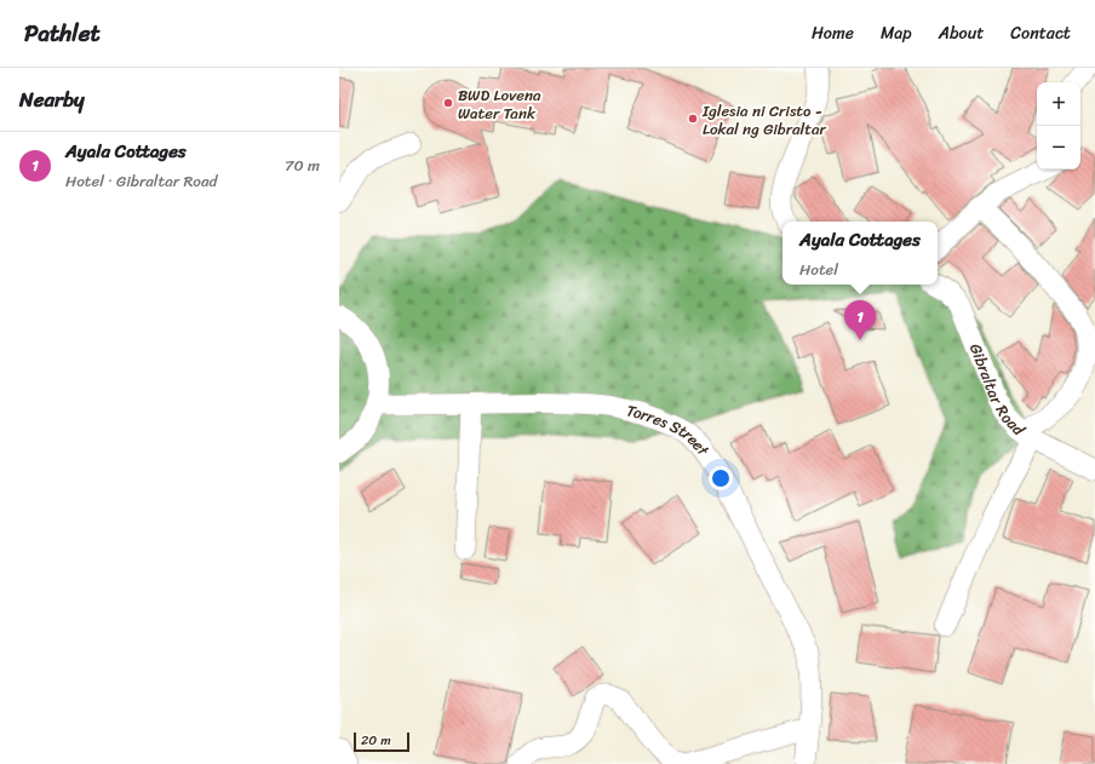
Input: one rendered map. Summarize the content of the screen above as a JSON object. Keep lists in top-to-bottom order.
{
  "streets": {
    "street": ["Gibraltar Road", "Torres Street"]
  },
  "places": ["BWD Lovena Water Tank", "Iglesia ni Cristo - Lokal ng Gibraltar"],
  "scale_bar": "20 m",
  "page": {
    "header": "Pathlet",
    "nav": [
      "Home",
      "Map",
      "About",
      "Contact"
    ],
    "heading": "Nearby",
    "map_buttons": ["+", "−"],
    "list": [
      {
        "mark": "1",
        "name": "Ayala Cottages",
        "note": "Hotel · Gibraltar Road",
        "value": "70 m"
      }
    ],
    "popup": ["Ayala Cottages", "Hotel"],
    "pins": "1",
    "scale": "20 m"
  }
}
